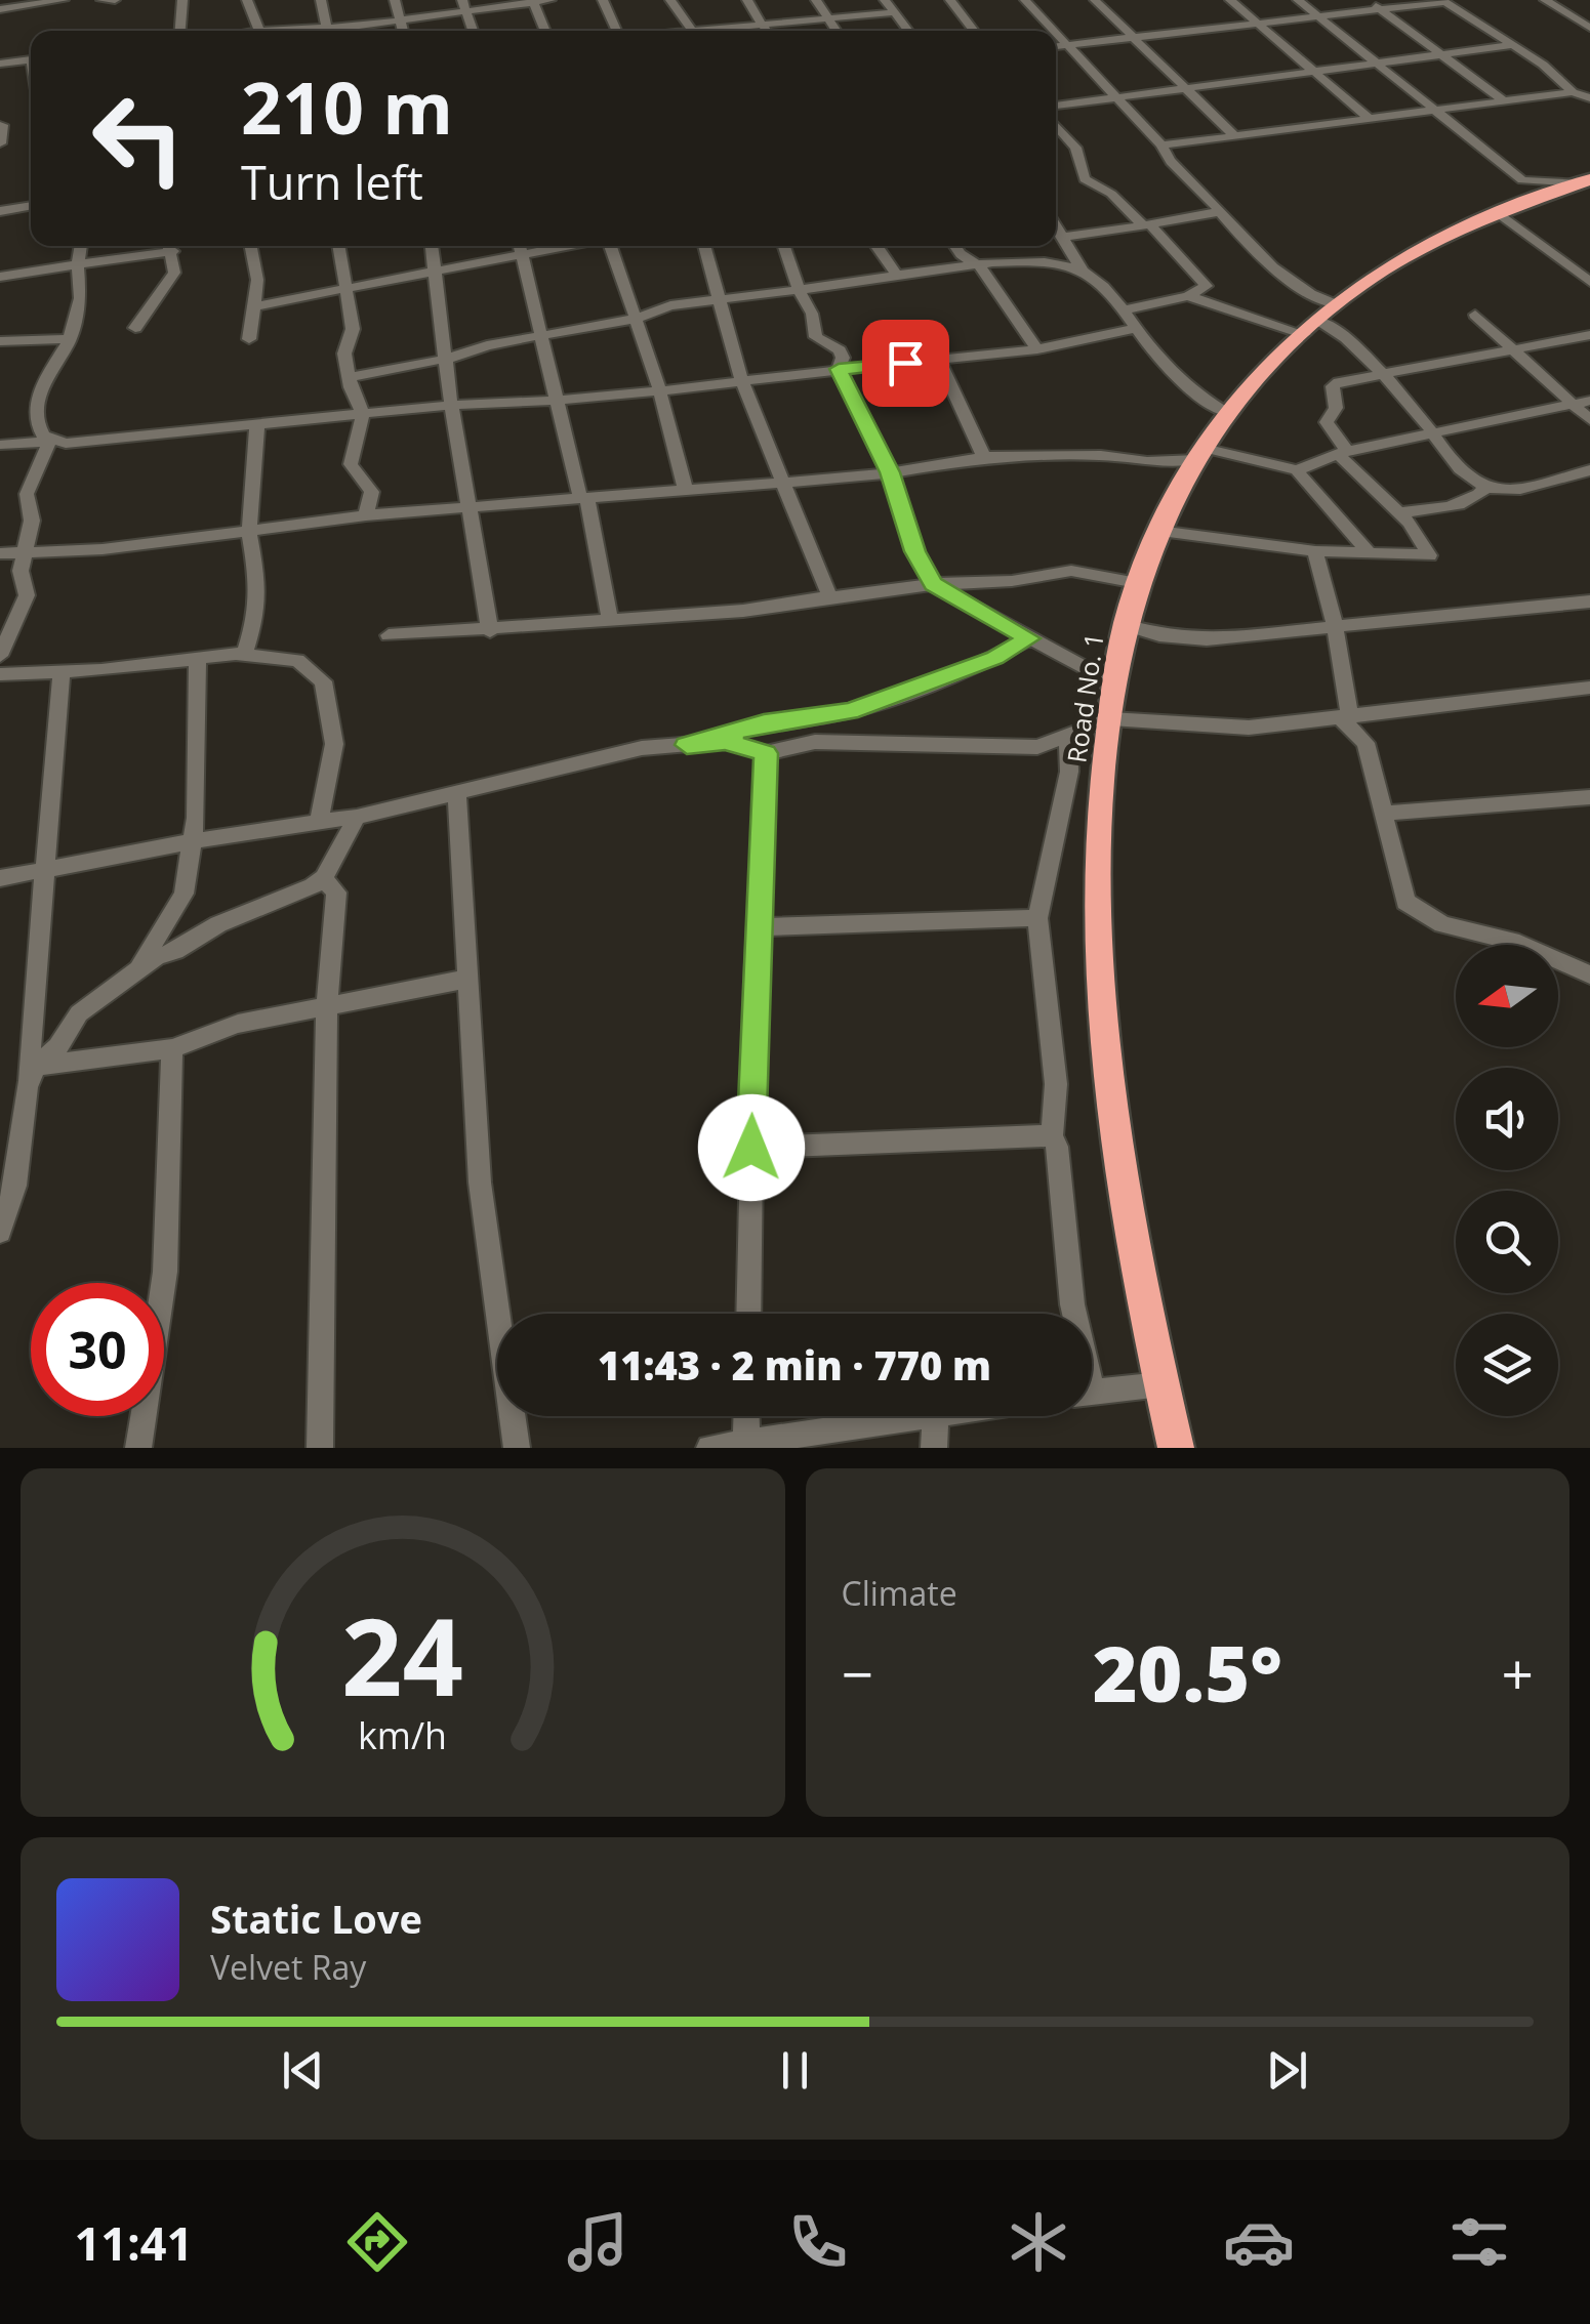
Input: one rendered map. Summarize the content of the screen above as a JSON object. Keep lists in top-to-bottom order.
{
  "streets": {
    "highway": ["Road No. 1"]
  },
  "north": "left",
  "page": {
    "turn": ["210 m", "Turn left"],
    "limit": "30",
    "trip": "11:43 · 2 min · 770 m",
    "tile": "Climate",
    "heat": ["−", "20.5°", "+"],
    "song": ["Static Love", "Velvet Ray"],
    "tabs": "11:41",
    "gauge": ["24", "km/h"]
  }
}
